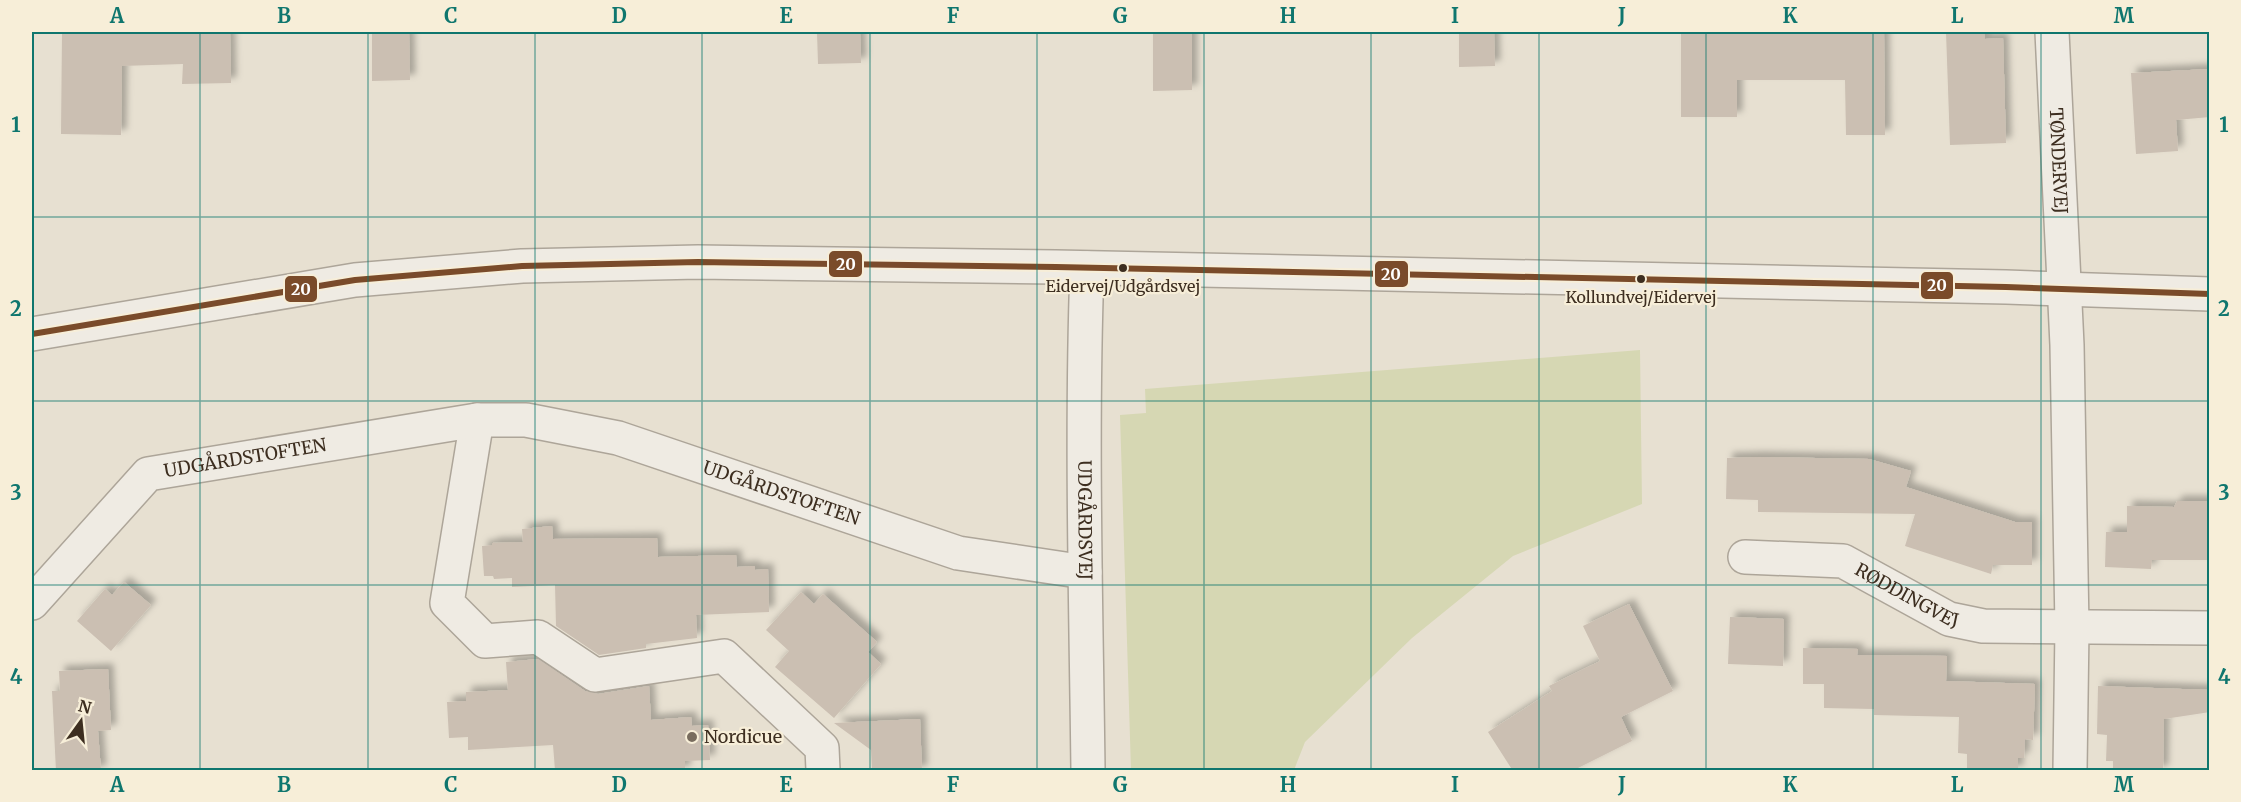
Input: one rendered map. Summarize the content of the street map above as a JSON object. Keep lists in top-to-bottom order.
{
  "streets": {
    "street": [
      "TØNDERVEJ",
      "UDGÅRDSTOFTEN",
      "UDGÅRDSVEJ",
      "RØDDINGVEJ"
    ]
  },
  "crossings": [
    ["UDGÅRDSTOFTEN", "UDGÅRDSVEJ"]
  ],
  "places": ["Eidervej/Udgårdsvej", "Kollundvej/Eidervej", "Nordicue"],
  "lines": ["transit line 20"],
  "north": "top",
  "grid": {
    "columns": [
      "A",
      "B",
      "C",
      "D",
      "E",
      "F",
      "G",
      "H",
      "I",
      "J",
      "K",
      "L",
      "M"
    ],
    "rows": [
      "1",
      "2",
      "3",
      "4"
    ]
  }
}
